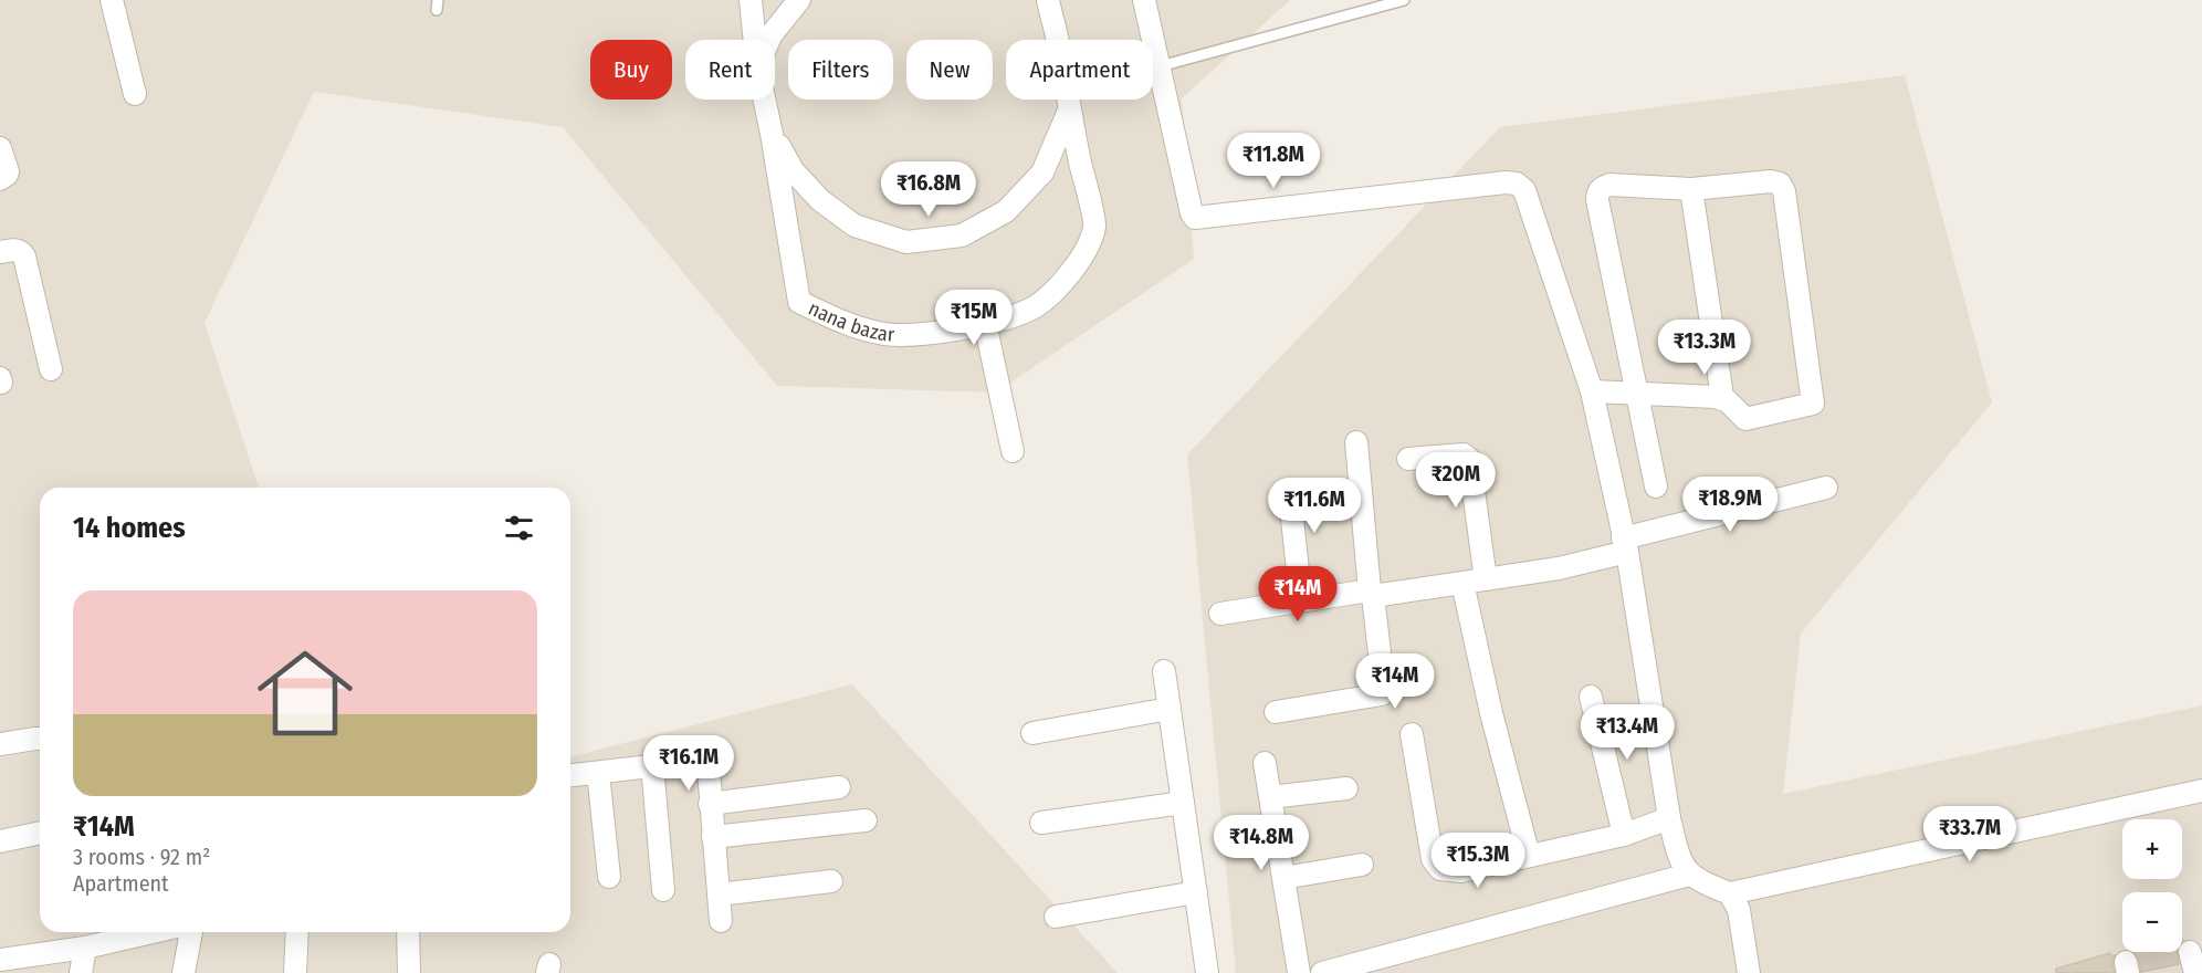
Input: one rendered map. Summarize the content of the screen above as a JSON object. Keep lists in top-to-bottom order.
{
  "streets": {
    "street": ["nana bazar"]
  },
  "page": {
    "chip": [
      "Buy",
      "Rent",
      "Filters",
      "New",
      "Apartment"
    ],
    "price": [
      "₹11.8M",
      "₹16.8M",
      "₹15M",
      "₹13.3M",
      "₹20M",
      "₹18.9M",
      "₹11.6M",
      "₹14M",
      "₹14M",
      "₹13.4M",
      "₹16.1M",
      "₹33.7M",
      "₹14.8M",
      "₹15.3M"
    ],
    "heading": "14 homes",
    "list": [
      {
        "name": "₹14M",
        "note": "3 rooms · 92 m² · Apartment"
      }
    ],
    "map_buttons": ["+", "−"]
  }
}
